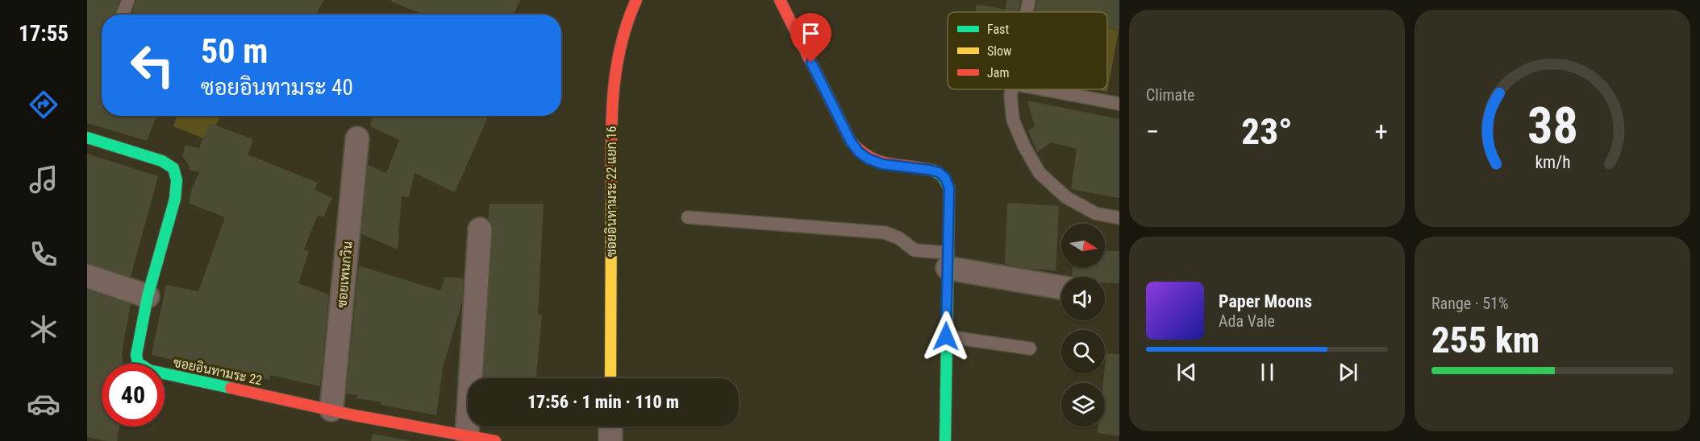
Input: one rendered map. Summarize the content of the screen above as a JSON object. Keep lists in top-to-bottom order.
{
  "streets": {
    "street": ["ซอยอินทามระ 22 แยก 16", "ซอยเพนกวิน", "ซอยอินทามระ 22"]
  },
  "crossings": [
    ["ซอยเพนกวิน", "ซอยอินทามระ 22"]
  ],
  "legend": ["Fast", "Slow", "Jam"],
  "north": "right",
  "page": {
    "tabs": "17:55",
    "tile": [
      "Climate",
      ["Range · 51%", "255 km"]
    ],
    "turn": ["50 m", "ซอยอินทามระ 40"],
    "heat": ["−", "23°", "+"],
    "song": ["Paper Moons", "Ada Vale"],
    "limit": "40",
    "trip": "17:56 · 1 min · 110 m",
    "gauge": ["38", "km/h"]
  }
}
